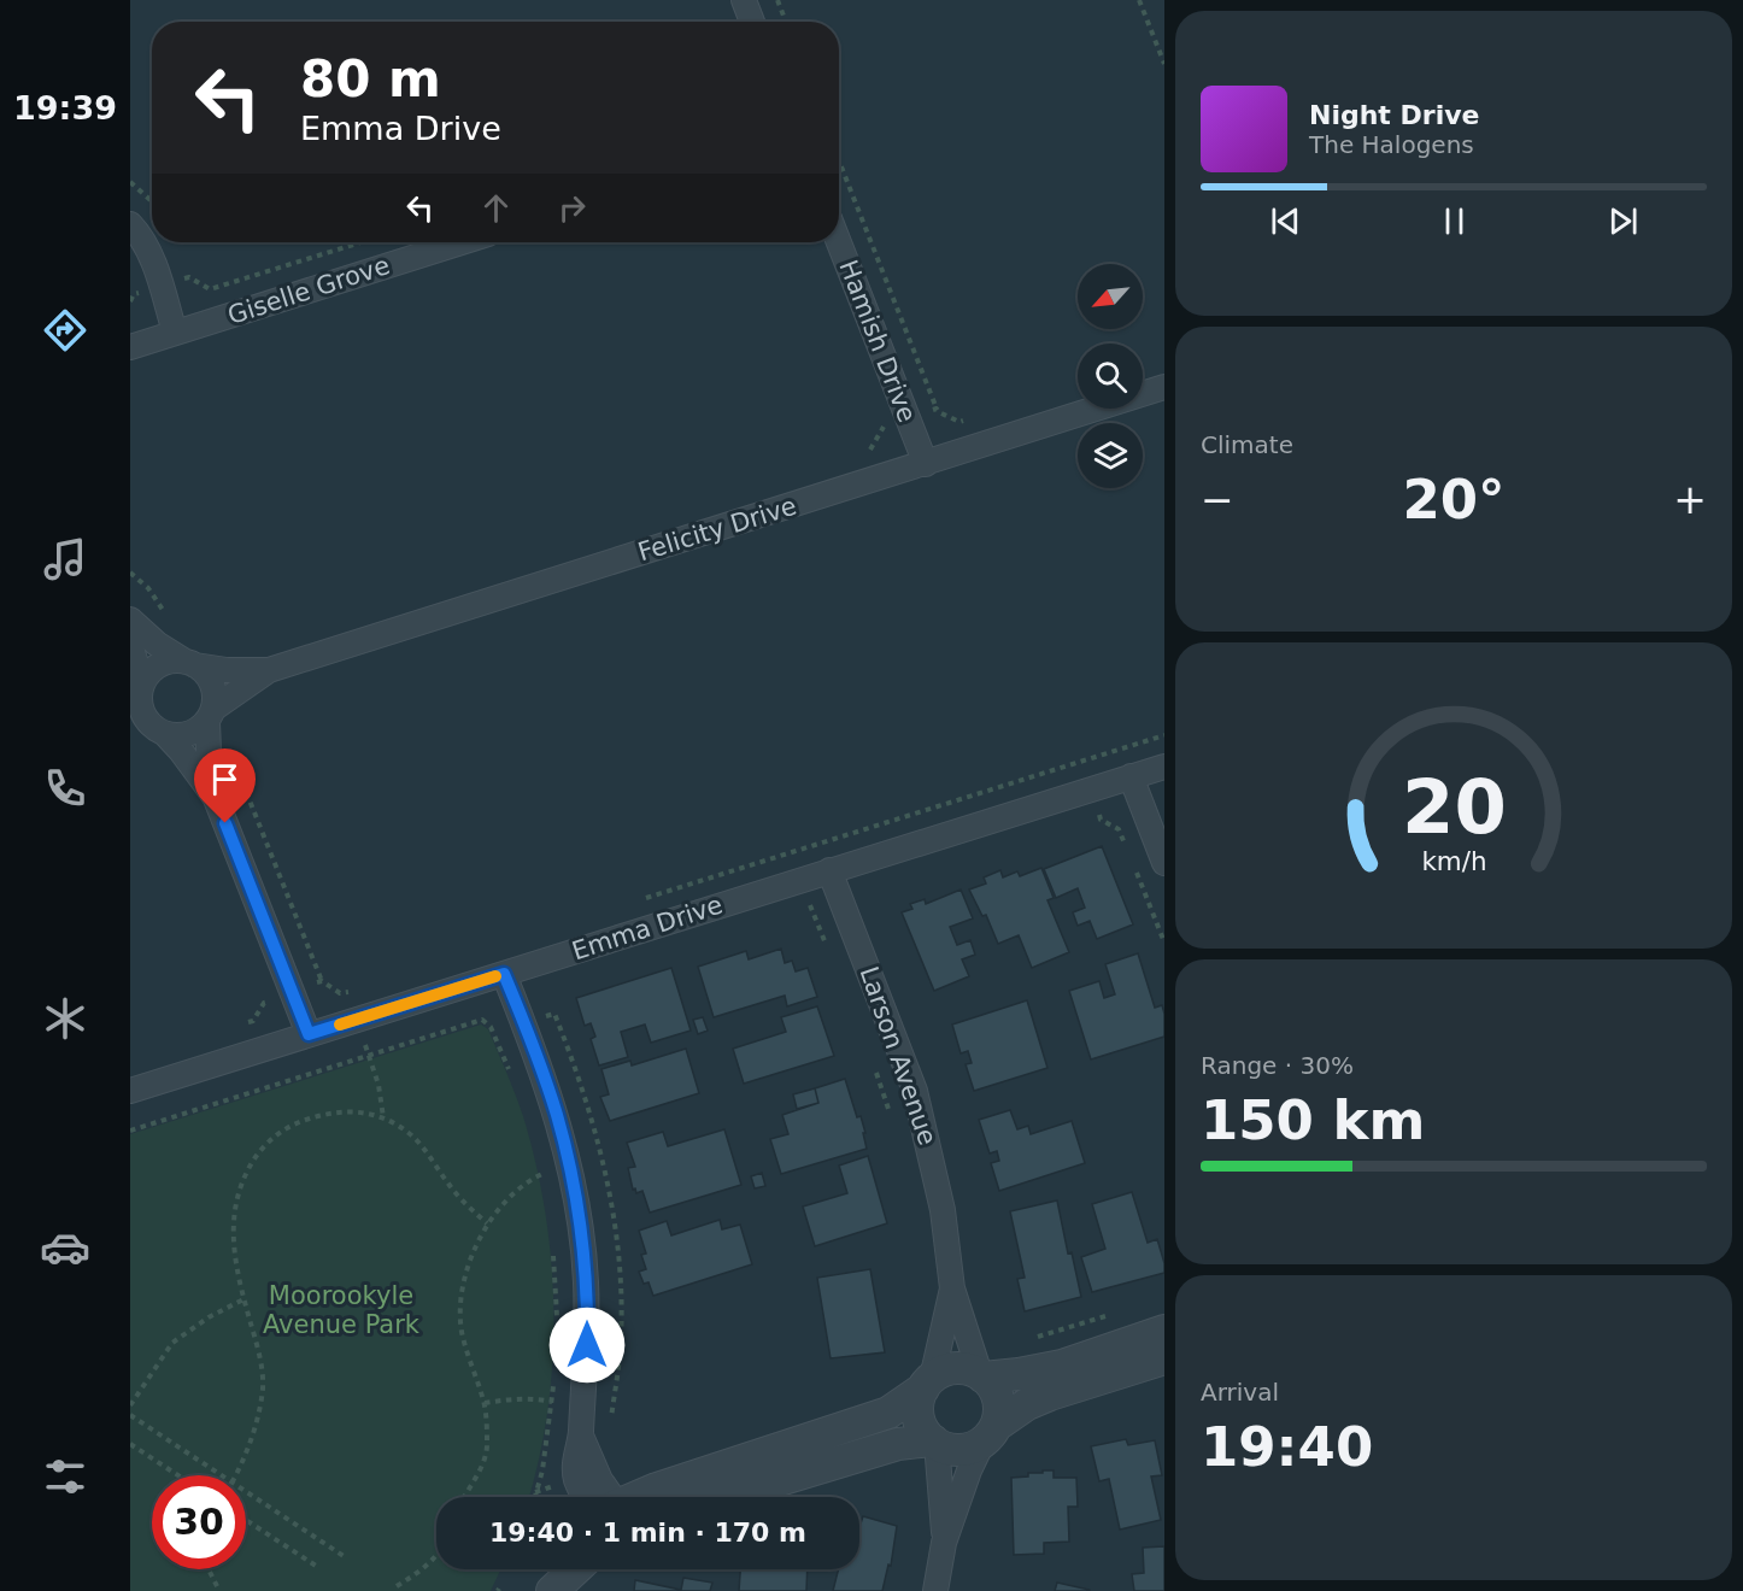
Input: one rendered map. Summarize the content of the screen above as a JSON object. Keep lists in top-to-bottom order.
{
  "streets": {
    "street": [
      "Giselle Grove",
      "Hamish Drive",
      "Felicity Drive",
      "Emma Drive",
      "Larson Avenue"
    ]
  },
  "crossings": [
    ["Hamish Drive", "Felicity Drive"],
    ["Emma Drive", "Larson Avenue"]
  ],
  "parks": ["Moorookyle Avenue Park"],
  "north": "bottom left",
  "page": {
    "tabs": "19:39",
    "turn": ["80 m", "Emma Drive"],
    "song": ["Night Drive", "The Halogens"],
    "tile": [
      "Climate",
      ["Range · 30%", "150 km"],
      ["Arrival", "19:40"]
    ],
    "heat": ["−", "20°", "+"],
    "limit": "30",
    "trip": "19:40 · 1 min · 170 m",
    "gauge": ["20", "km/h"]
  }
}
